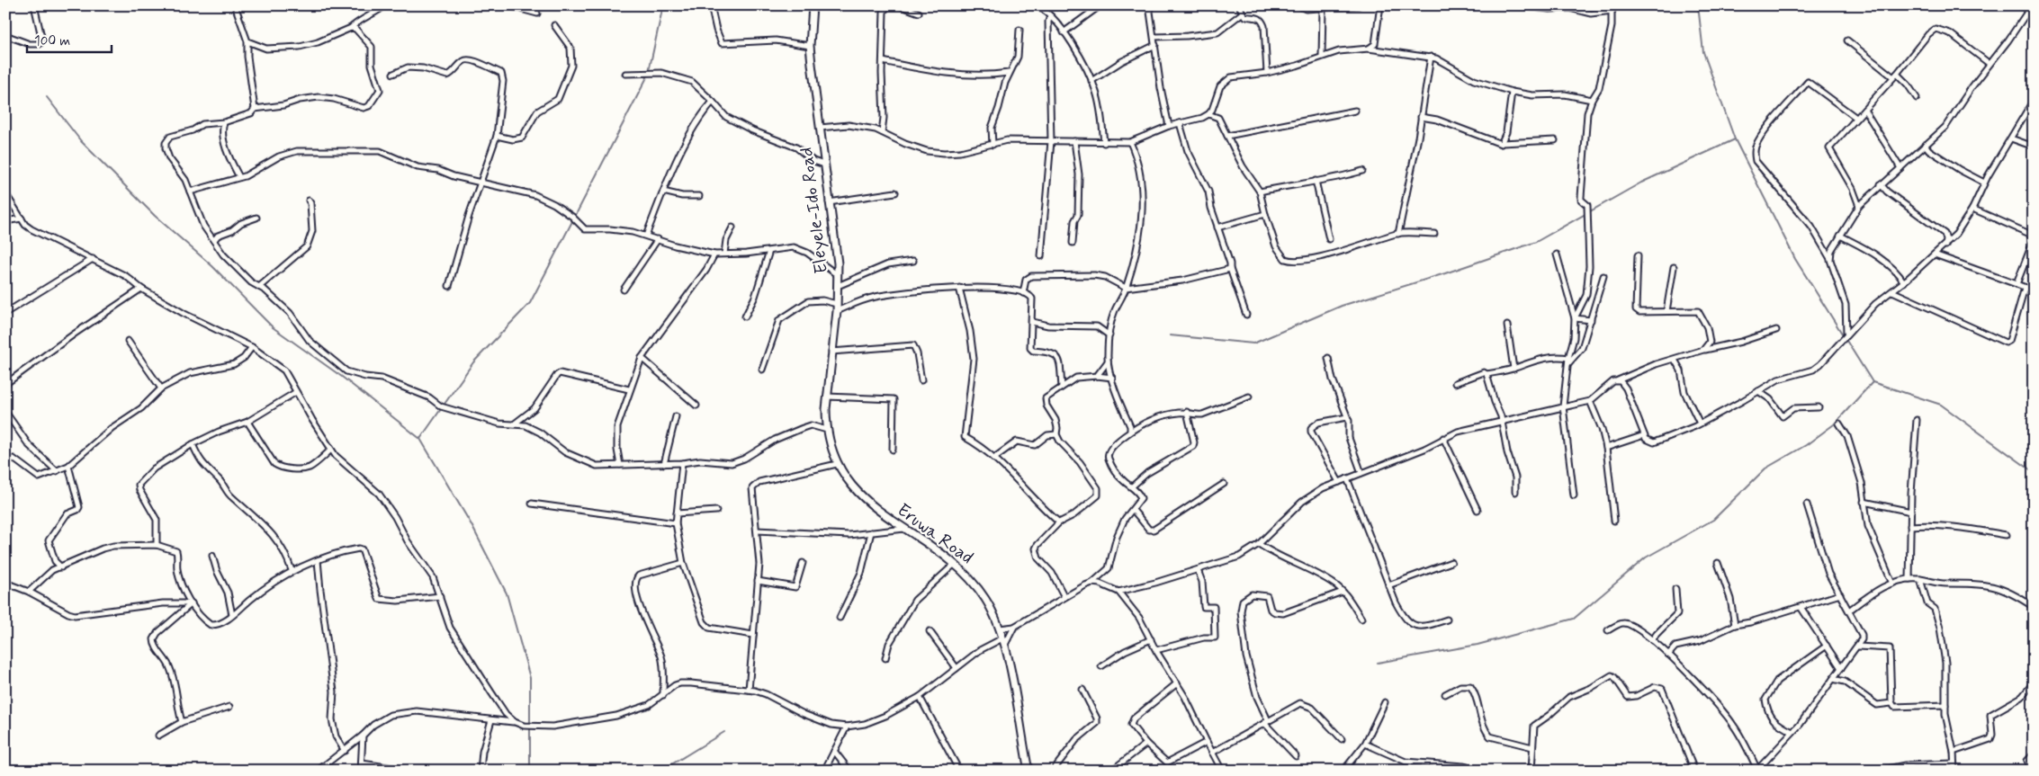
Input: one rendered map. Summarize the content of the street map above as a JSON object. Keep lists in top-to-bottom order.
{
  "streets": {
    "main road": ["Eleyele-Ido Road", "Eruwa Road"]
  },
  "crossings": [
    ["Eleyele-Ido Road", "Eruwa Road"]
  ],
  "scale_bar": "100 m"
}
